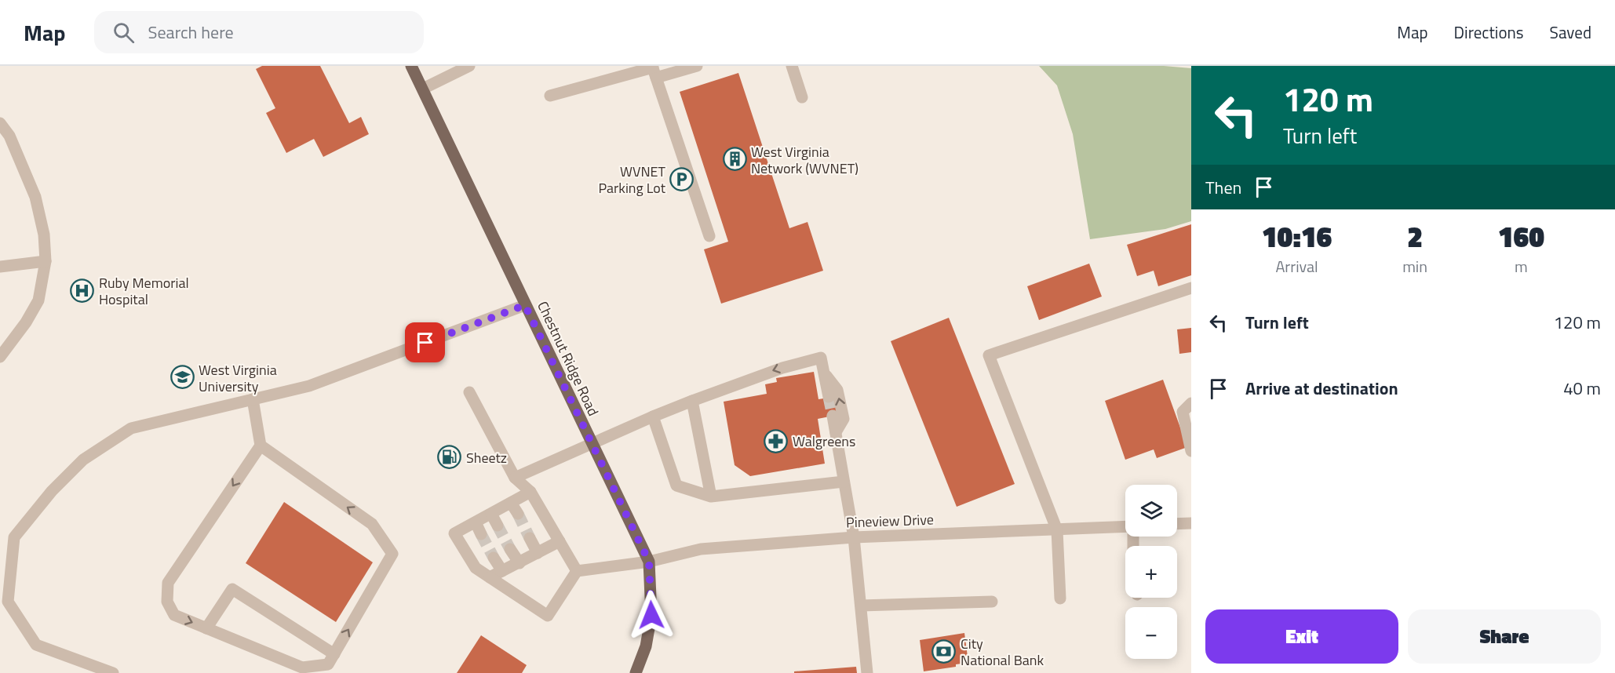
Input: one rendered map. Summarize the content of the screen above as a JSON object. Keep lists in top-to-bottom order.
{
  "streets": {
    "main road": ["Chestnut Ridge Road"],
    "street": ["Pineview Drive"]
  },
  "crossings": [
    ["Chestnut Ridge Road", "Pineview Drive"]
  ],
  "places": {
    "building": ["West Virginia Network (WVNET)"],
    "parking": ["WVNET Parking Lot"],
    "hospital": ["Ruby Memorial Hospital"],
    "school or university": ["West Virginia University"],
    "pharmacy": ["Walgreens"],
    "fuel station": ["Sheetz"],
    "bank": ["City National Bank"]
  },
  "page": {
    "header": "Map",
    "search": "Search here",
    "nav": ["Map", "Directions", "Saved"],
    "turn": ["120 m", "Turn left"],
    "then": "Then",
    "eta": [
      "10:16",
      "Arrival",
      "2",
      "min",
      "160",
      "m"
    ],
    "list": [
      {
        "name": "Turn left",
        "value": "120 m"
      },
      {
        "name": "Arrive at destination",
        "value": "40 m"
      }
    ],
    "map_buttons": ["+", "−"],
    "buttons": ["Exit", "Share"]
  }
}
